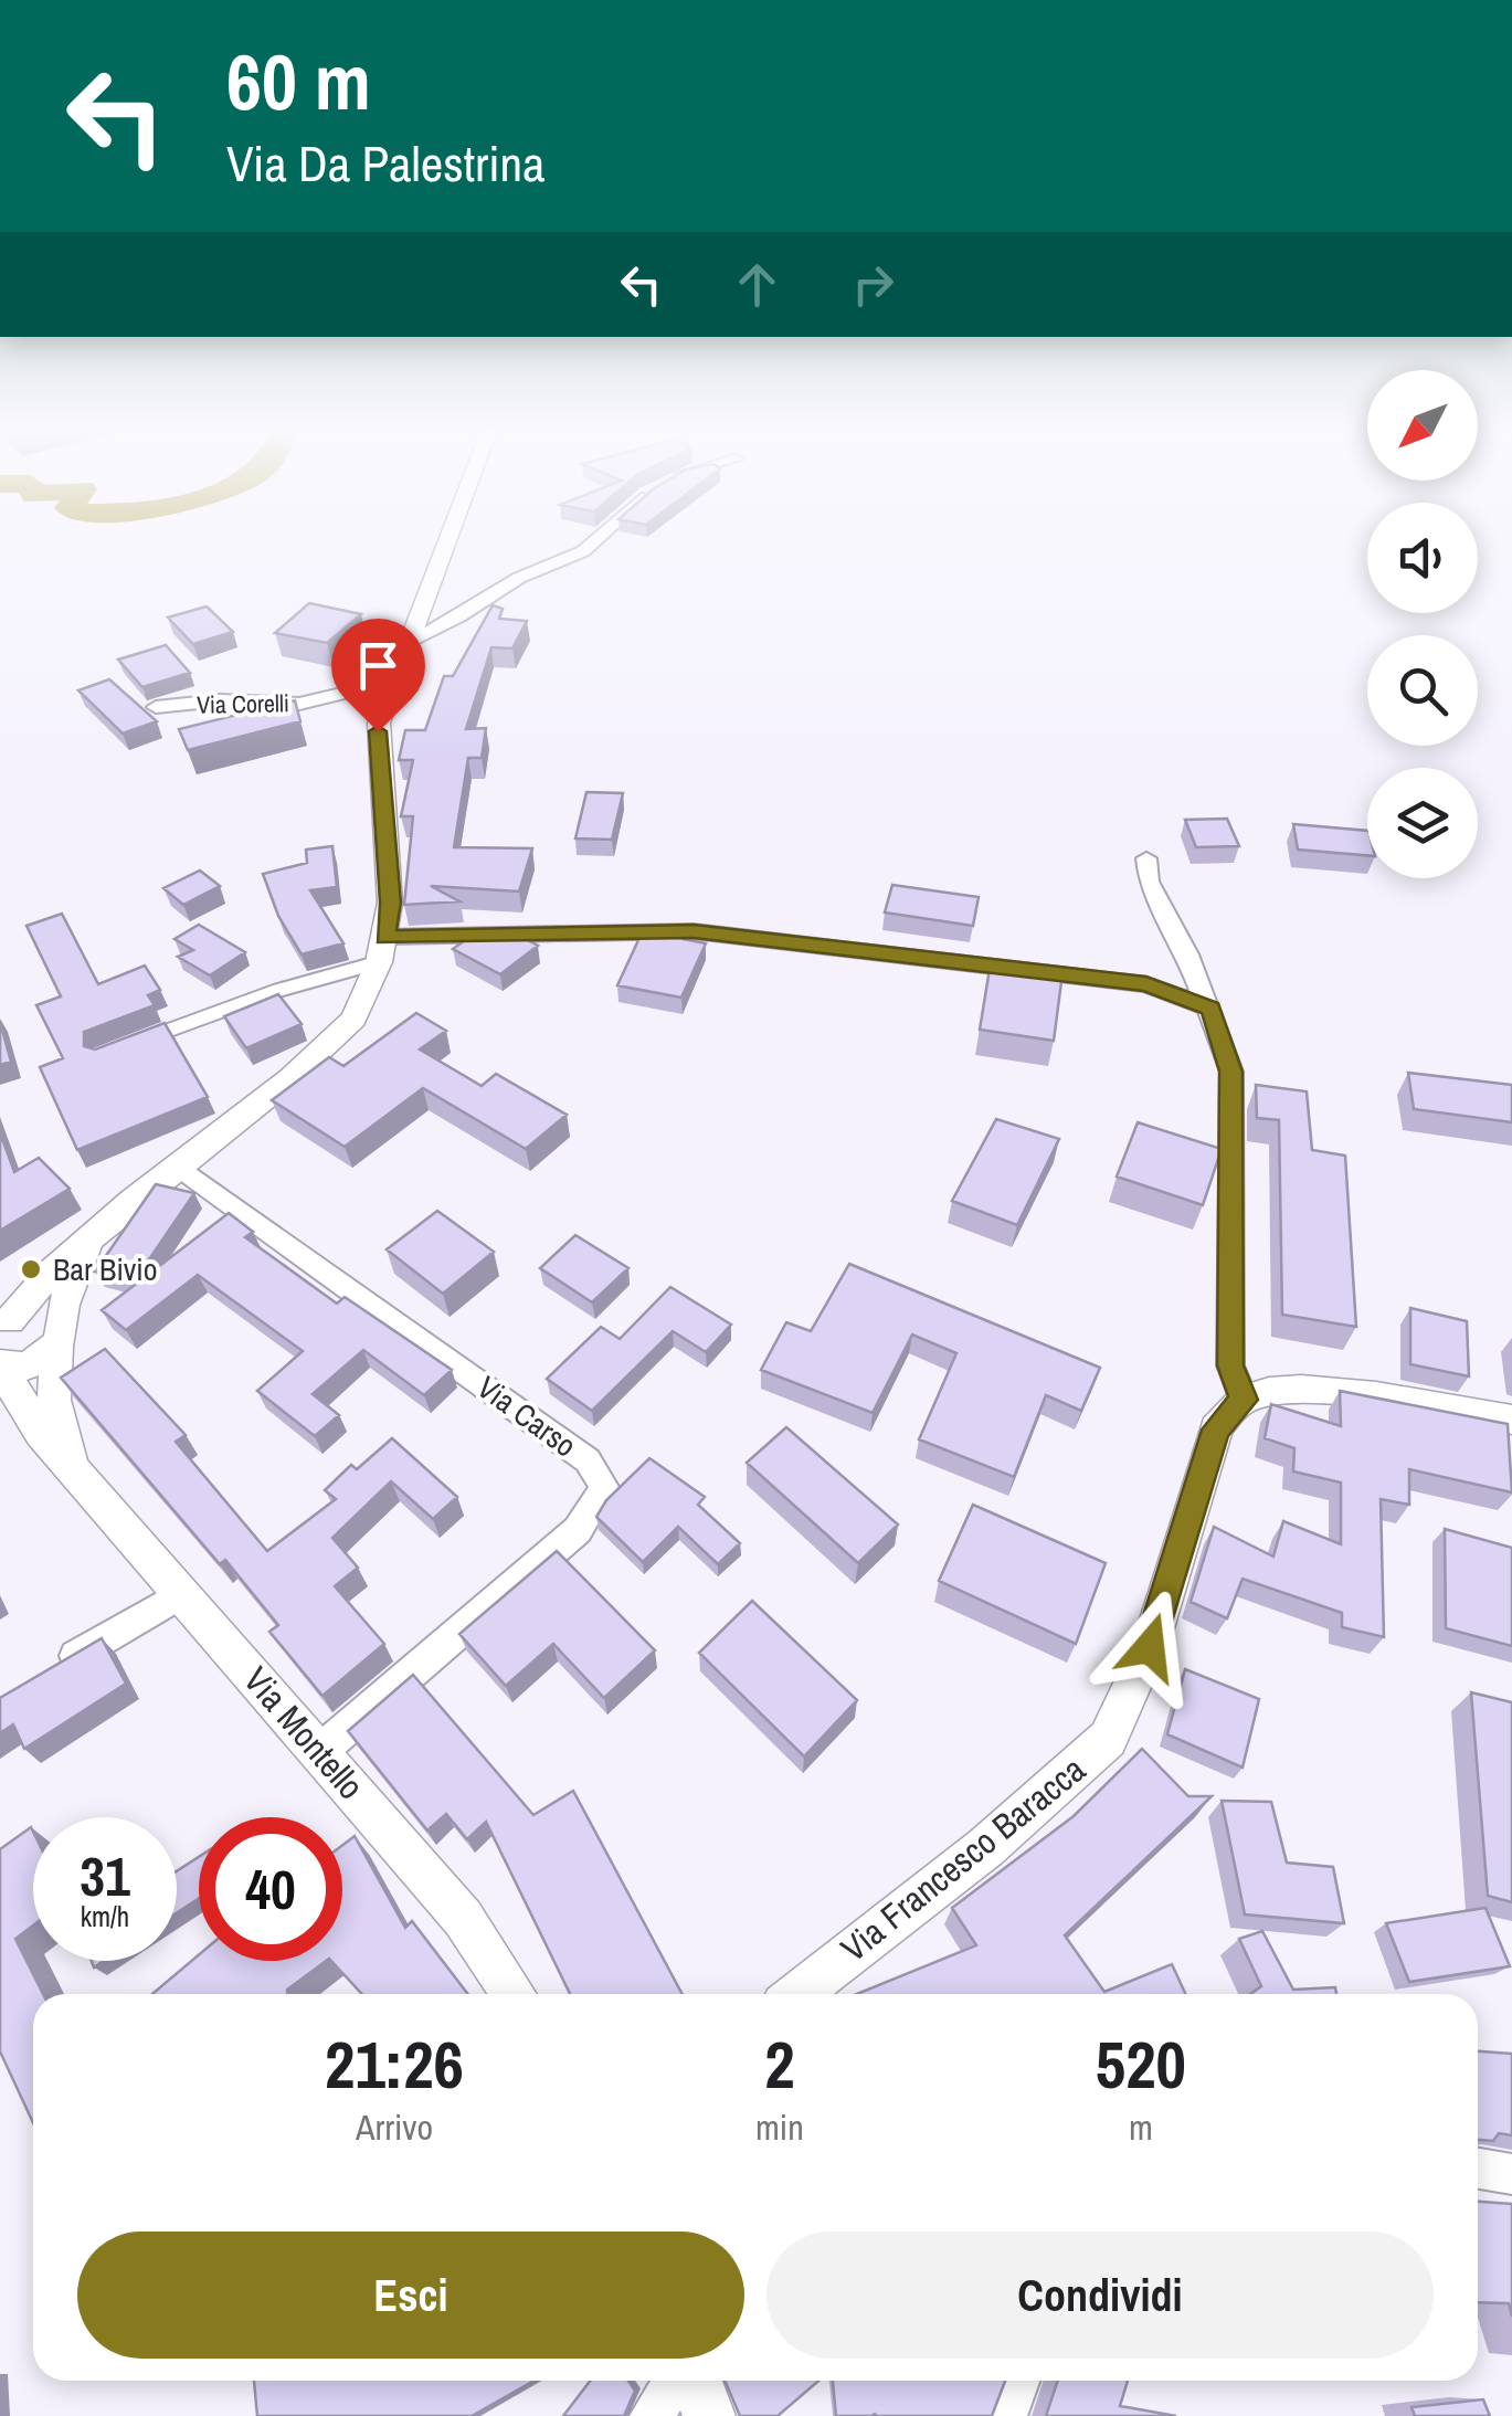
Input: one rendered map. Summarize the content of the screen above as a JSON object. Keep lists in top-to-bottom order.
{
  "streets": {
    "street": [
      "Via Corelli",
      "Via Carso",
      "Via Montello",
      "Via Francesco Baracca"
    ]
  },
  "crossings": [
    ["Via Corelli", "Via Montello"],
    ["Via Carso", "Via Montello"]
  ],
  "places": ["Bar Bivio"],
  "north": "bottom left",
  "page": {
    "turn": ["60 m", "Via Da Palestrina"],
    "speed": "31 km/h",
    "limit": "40",
    "eta": [
      "21:26",
      "Arrivo",
      "2",
      "min",
      "520",
      "m"
    ],
    "buttons": ["Esci", "Condividi"]
  }
}
